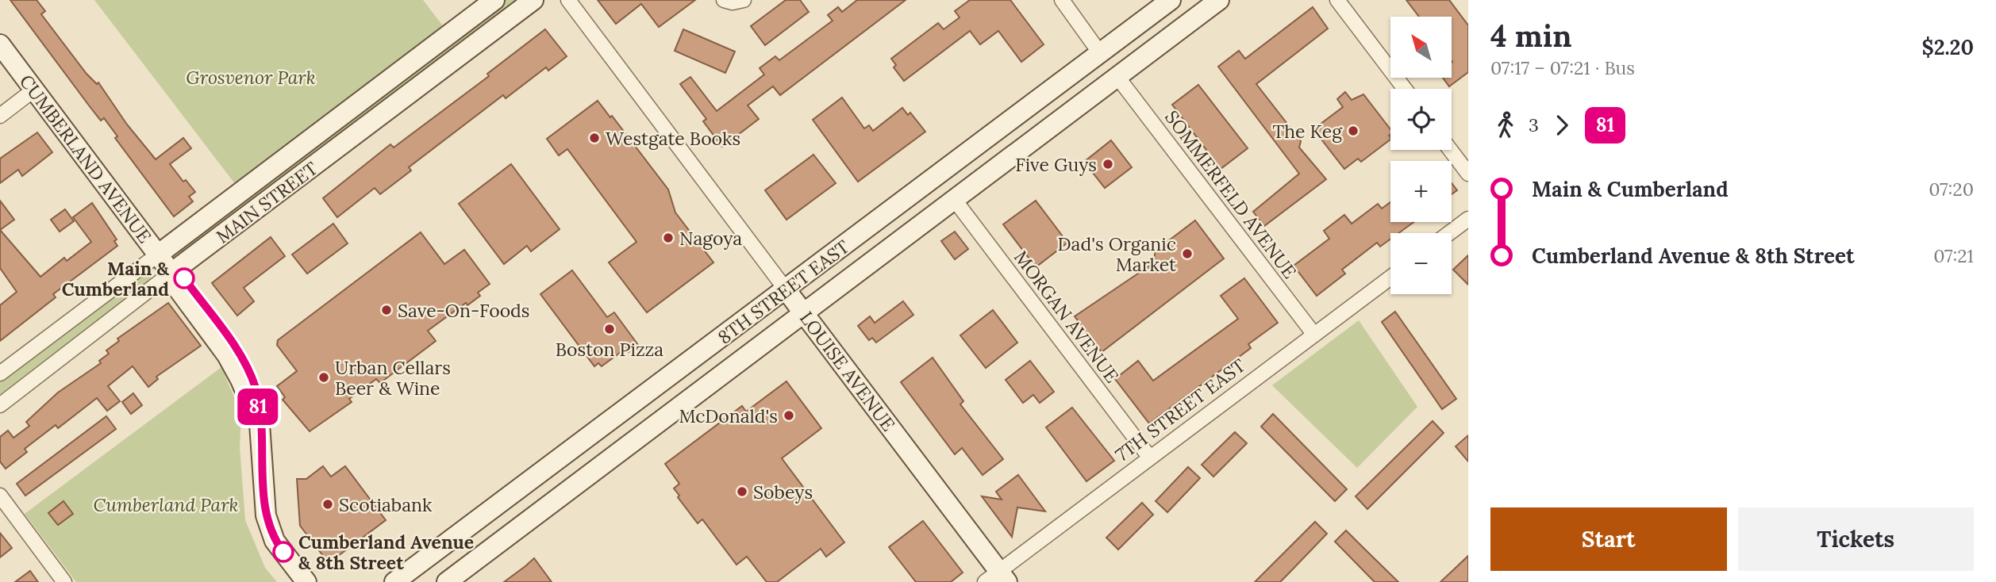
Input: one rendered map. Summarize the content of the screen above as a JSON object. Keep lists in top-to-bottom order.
{
  "streets": {
    "main road": [
      "CUMBERLAND AVENUE",
      "MAIN STREET",
      "8TH STREET EAST",
      "LOUISE AVENUE"
    ],
    "street": ["SOMMERFELD AVENUE", "MORGAN AVENUE", "7TH STREET EAST"]
  },
  "crossings": [
    ["CUMBERLAND AVENUE", "MAIN STREET"],
    ["SOMMERFELD AVENUE", "8TH STREET EAST"],
    ["SOMMERFELD AVENUE", "7TH STREET EAST"],
    ["8TH STREET EAST", "MORGAN AVENUE"],
    ["8TH STREET EAST", "LOUISE AVENUE"],
    ["MORGAN AVENUE", "7TH STREET EAST"],
    ["LOUISE AVENUE", "7TH STREET EAST"]
  ],
  "parks": ["Grosvenor Park", "Cumberland Park"],
  "places": [
    "The Keg",
    "Westgate Books",
    "Five Guys",
    "Nagoya",
    "Dad's Organic Market",
    "Main & Cumberland",
    "Save-On-Foods",
    "Boston Pizza",
    "Urban Cellars Beer & Wine",
    "McDonald's",
    "Sobeys",
    "Scotiabank",
    "Cumberland Avenue & 8th Street"
  ],
  "lines": ["bus line 81"],
  "north": "top left",
  "page": {
    "on_map": "81",
    "heading": ["4 min", "07:17 – 07:21 · Bus", "$2.20"],
    "map_buttons": ["+", "−"],
    "legs": ["3", "81"],
    "list": [
      {
        "name": "Main & Cumberland",
        "value": "07:20"
      },
      {
        "name": "Cumberland Avenue & 8th Street",
        "value": "07:21"
      }
    ],
    "buttons": ["Start", "Tickets"]
  }
}
